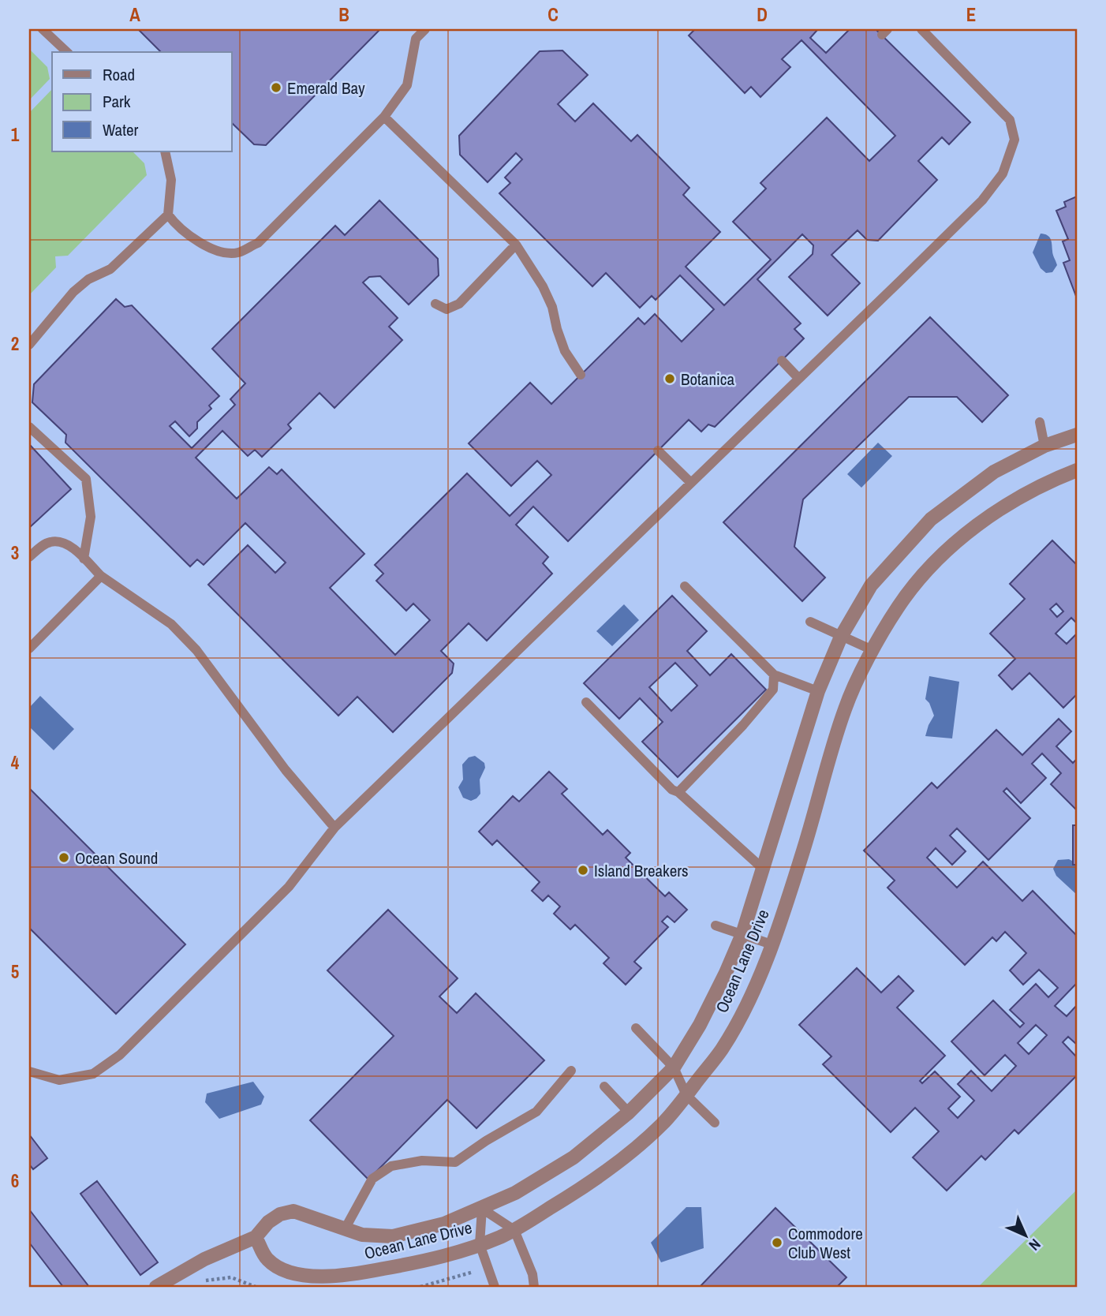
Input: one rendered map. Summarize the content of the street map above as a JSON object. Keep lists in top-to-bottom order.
{
  "streets": {
    "street": ["Ocean Lane Drive"]
  },
  "places": [
    "Emerald Bay",
    "Botanica",
    "Ocean Sound",
    "Island Breakers",
    "Commodore Club West"
  ],
  "legend": ["Road", "Park", "Water"],
  "north": "bottom right",
  "grid": {
    "columns": [
      "A",
      "B",
      "C",
      "D",
      "E"
    ],
    "rows": [
      "1",
      "2",
      "3",
      "4",
      "5",
      "6"
    ]
  }
}
